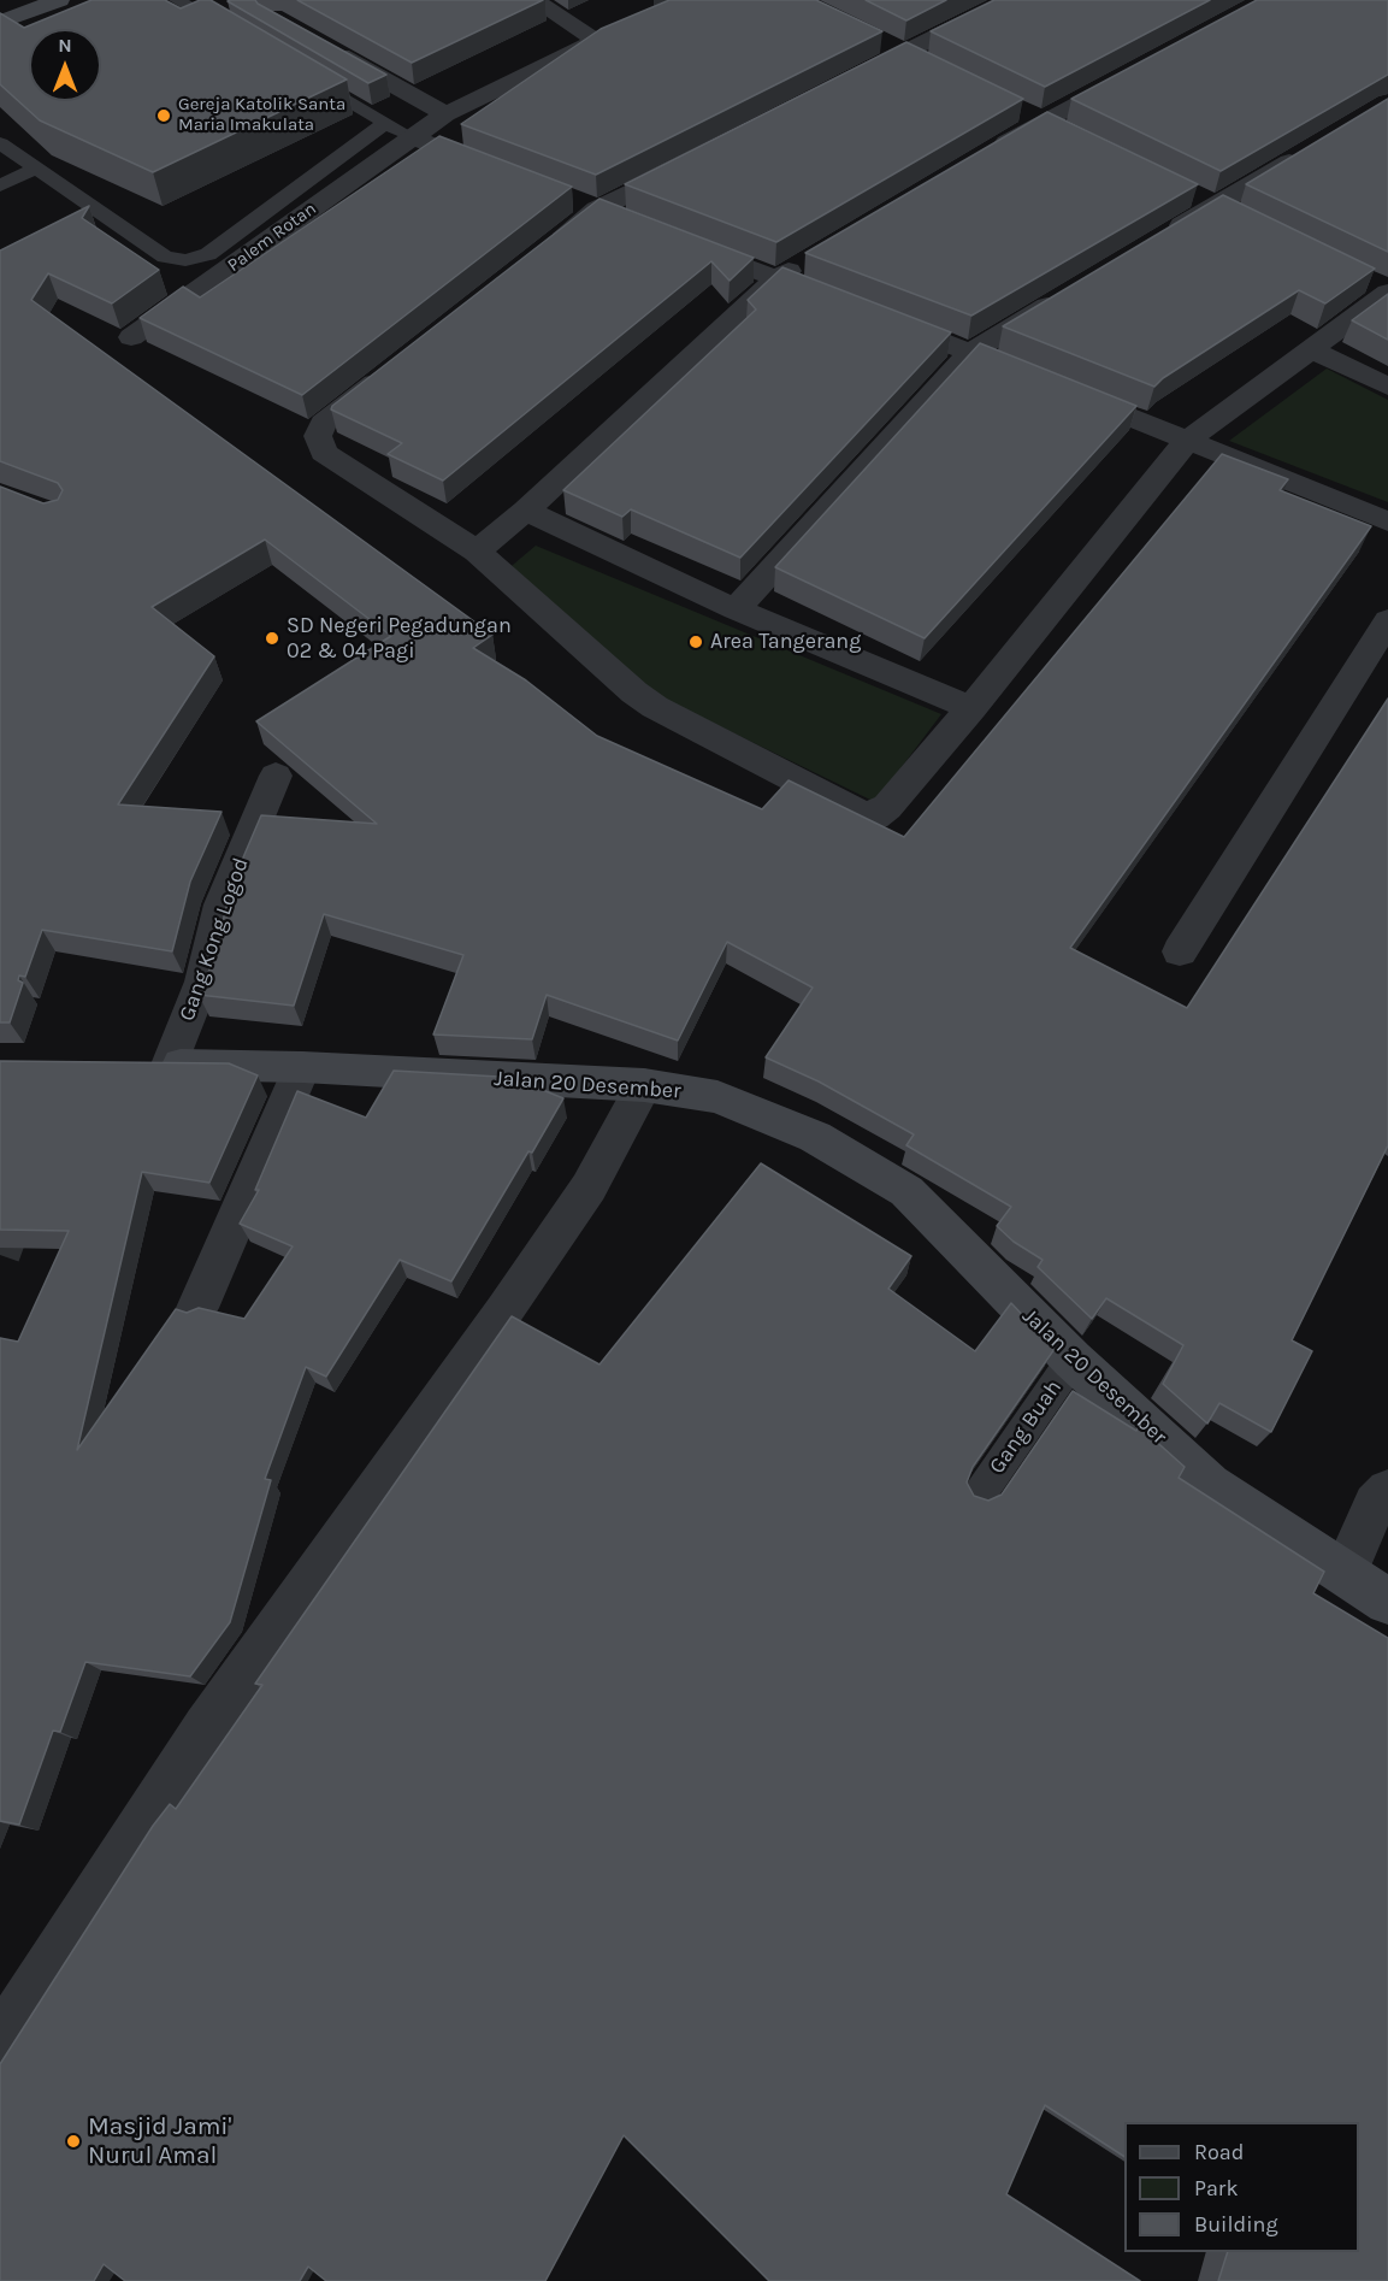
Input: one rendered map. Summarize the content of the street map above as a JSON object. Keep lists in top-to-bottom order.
{
  "streets": {
    "street": ["Palem Rotan", "Gang Kong Logod", "Jalan 20 Desember"],
    "lane": ["Gang Buah"]
  },
  "crossings": [
    ["Gang Kong Logod", "Jalan 20 Desember"],
    ["Jalan 20 Desember", "Gang Buah"]
  ],
  "places": [
    "Gereja Katolik Santa Maria Imakulata",
    "SD Negeri Pegadungan 02 & 04 Pagi",
    "Area Tangerang",
    "Masjid Jami' Nurul Amal"
  ],
  "legend": ["Road", "Park", "Building"],
  "north": "top"
}
